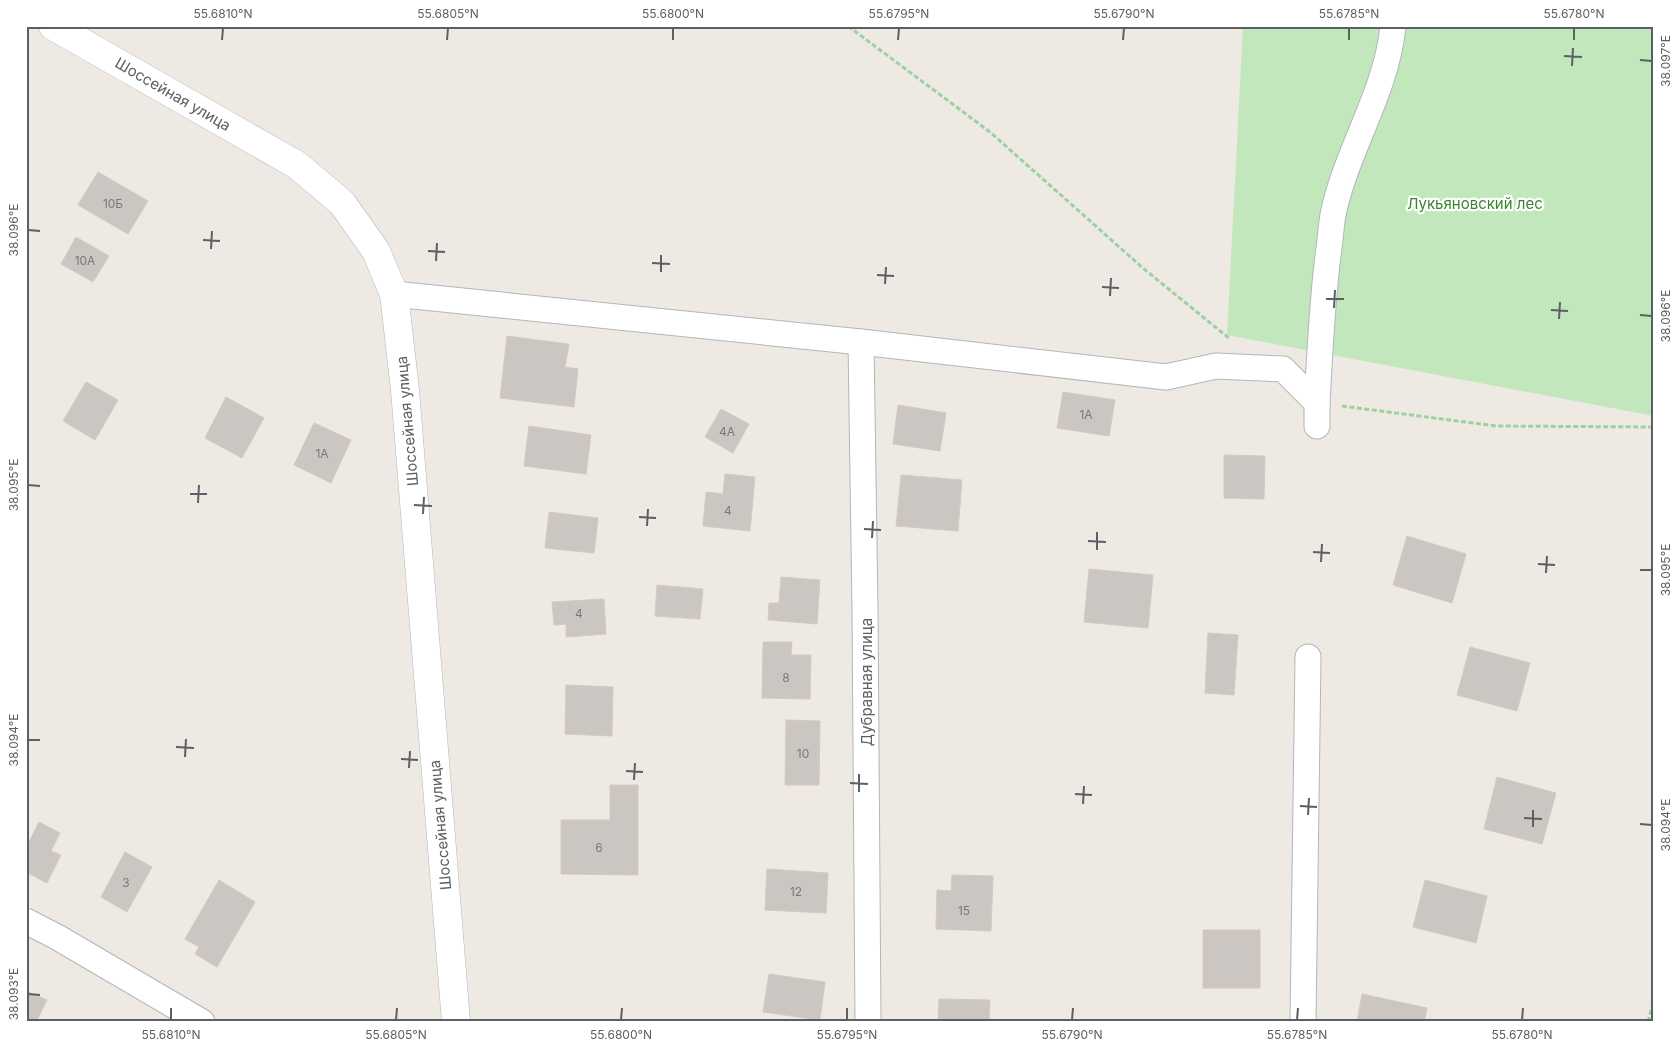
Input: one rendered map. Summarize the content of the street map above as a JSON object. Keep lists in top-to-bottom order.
{
  "streets": {
    "main road": ["Шоссейная улица"],
    "street": ["Дубравная улица"]
  },
  "parks": ["Лукьяновский лес"],
  "house_numbers": [
    "10Б",
    "10А",
    "1А",
    "4А",
    "1А",
    "4",
    "4",
    "8",
    "10",
    "6",
    "3",
    "12",
    "15"
  ],
  "coordinates": [
    "55.6810°N",
    "55.6805°N",
    "55.6800°N",
    "55.6795°N",
    "55.6790°N",
    "55.6785°N",
    "55.6780°N",
    "38.097°E",
    "38.096°E",
    "38.095°E",
    "38.094°E",
    "38.093°E"
  ]
}
